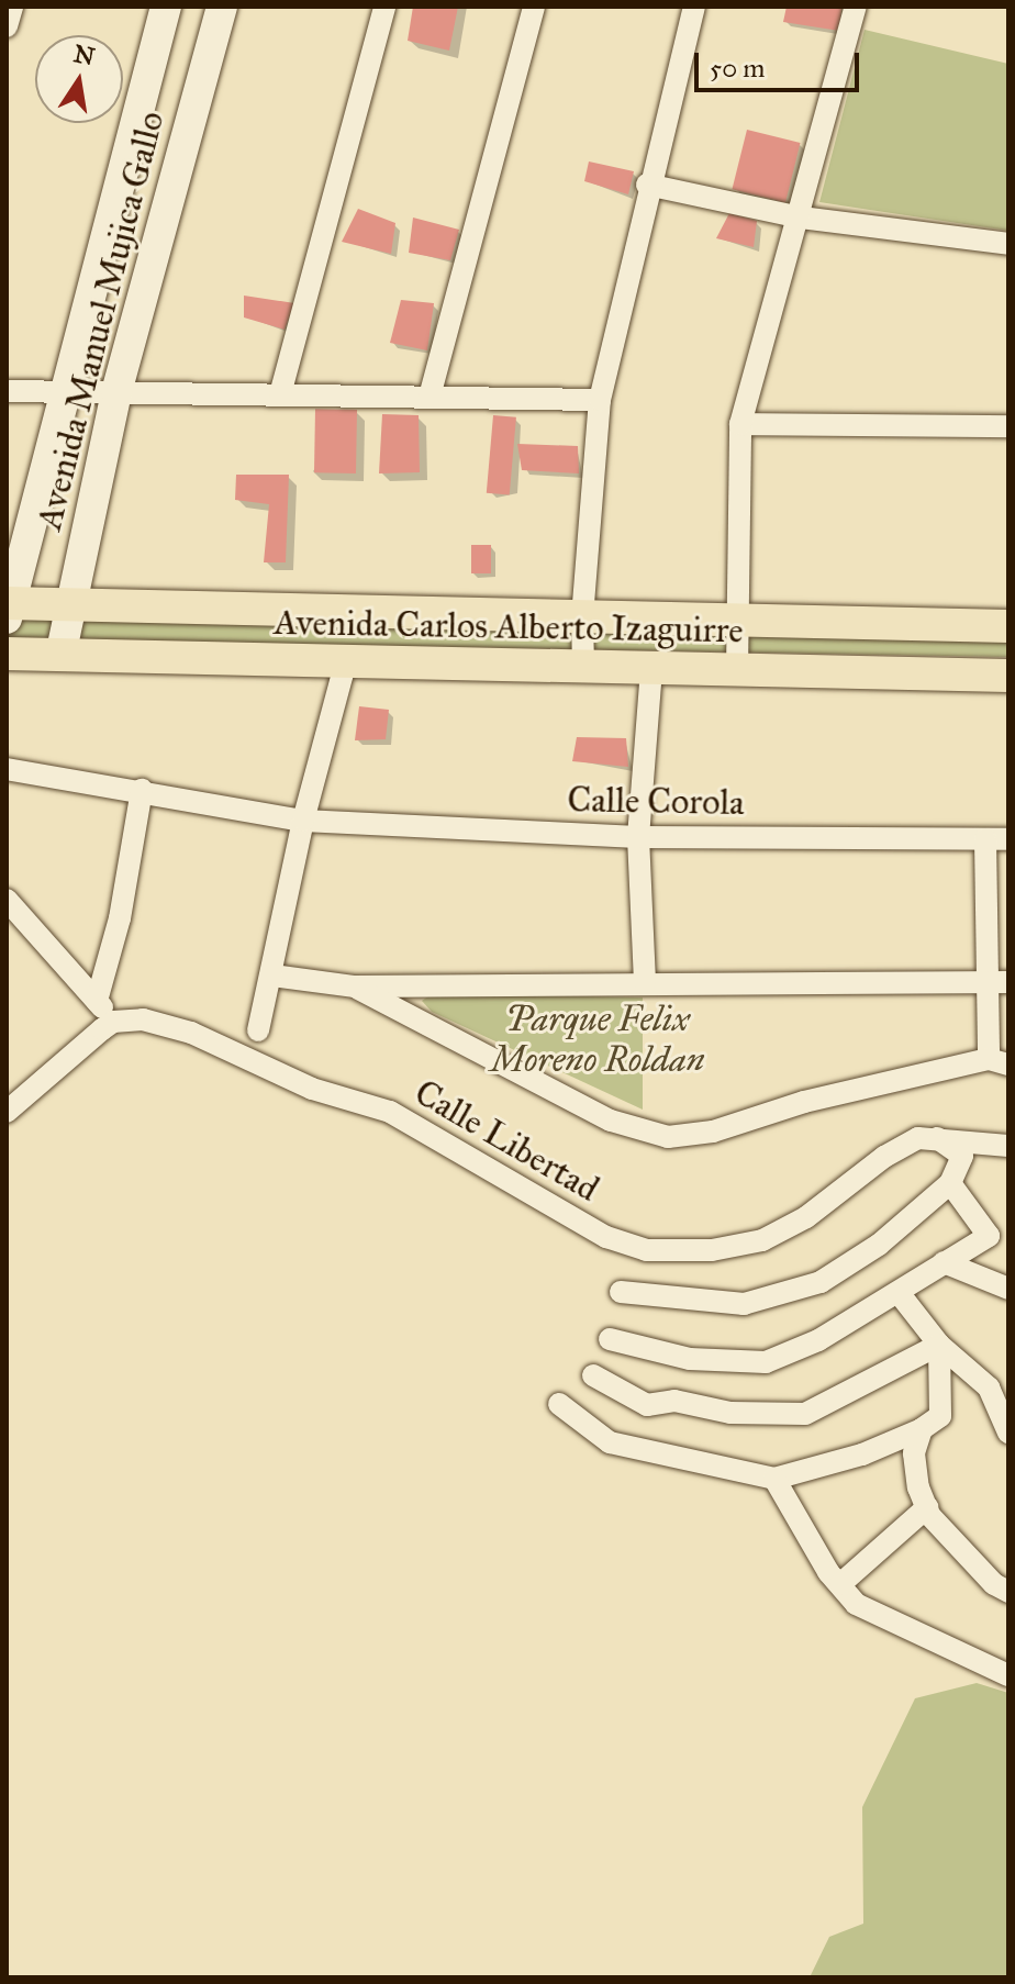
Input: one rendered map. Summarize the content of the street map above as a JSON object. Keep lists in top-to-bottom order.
{
  "streets": {
    "main road": ["Avenida Carlos Alberto Izaguirre"],
    "street": ["Avenida Manuel Mujica Gallo", "Calle Corola", "Calle Libertad"]
  },
  "crossings": [
    ["Avenida Manuel Mujica Gallo", "Avenida Carlos Alberto Izaguirre"]
  ],
  "parks": ["Parque Felix Moreno Roldan"],
  "scale_bar": "50 m",
  "north": "top"
}
